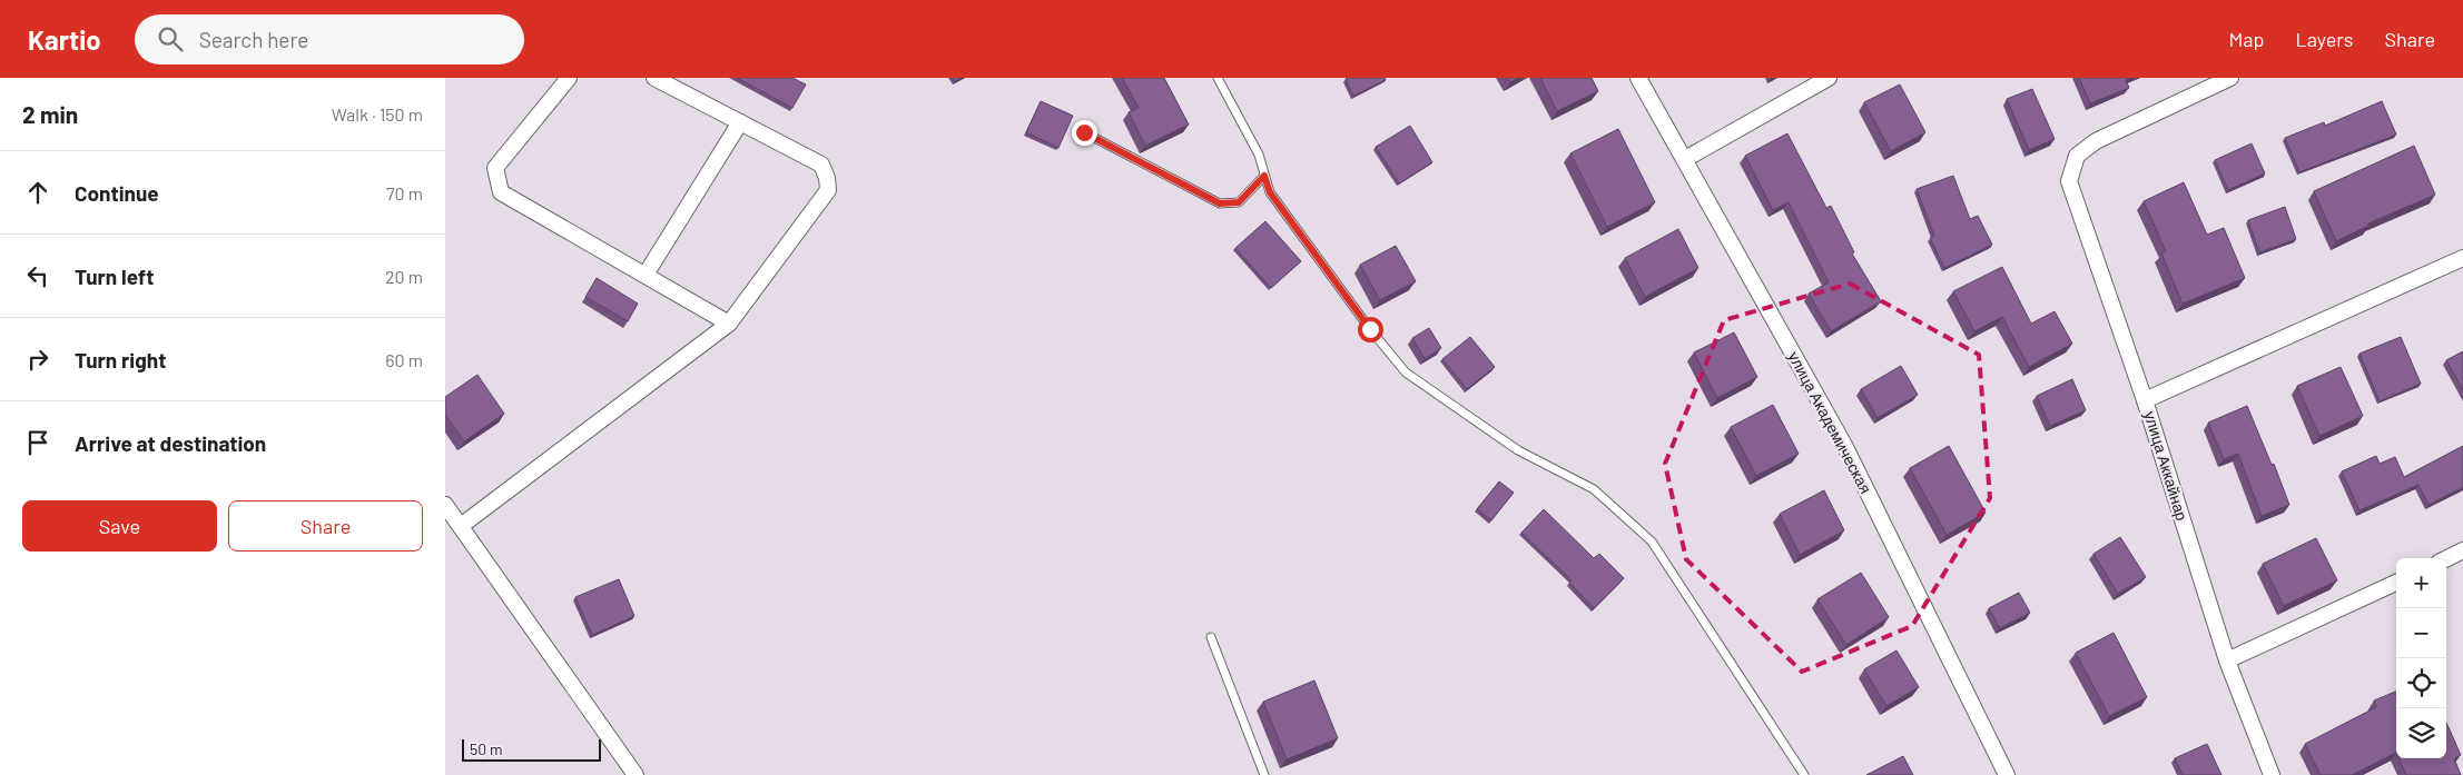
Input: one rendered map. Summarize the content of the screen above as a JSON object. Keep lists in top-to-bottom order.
{
  "streets": {
    "street": ["улица Академическая", "улица Аккайнар"]
  },
  "scale_bar": "50 m",
  "page": {
    "header": "Kartio",
    "search": "Search here",
    "nav": ["Map", "Layers", "Share"],
    "heading": ["2 min", "Walk · 150 m"],
    "list": [
      ["Continue", "70 m"],
      ["Turn left", "20 m"],
      ["Turn right", "60 m"],
      "Arrive at destination"
    ],
    "buttons": ["Save", "Share"],
    "map_buttons": ["+", "−"],
    "scale": "50 m"
  }
}
